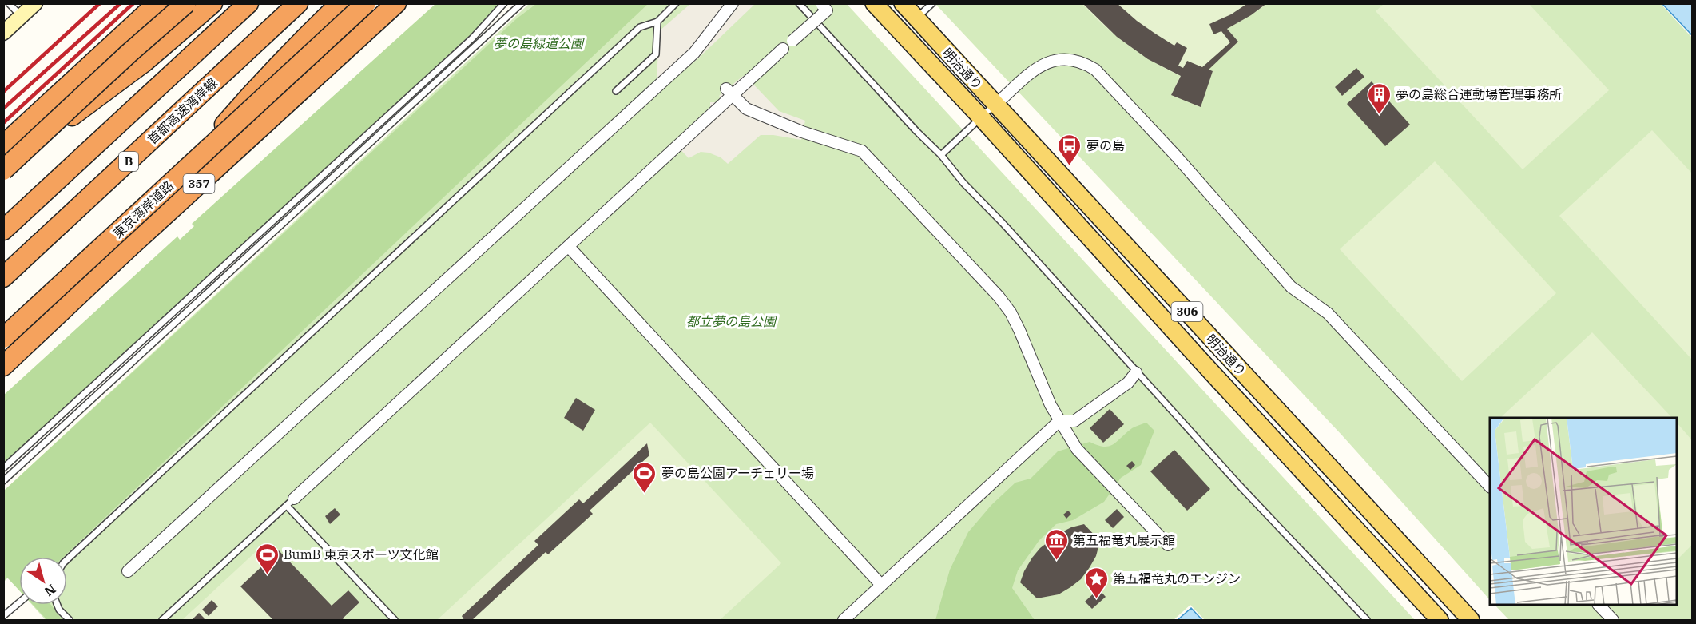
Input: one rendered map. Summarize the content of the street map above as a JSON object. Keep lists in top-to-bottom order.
{
  "streets": {
    "highway": [
      "首都高速湾岸線",
      "B",
      "357",
      "東京湾岸道路"
    ],
    "main road": ["明治通り", "306"]
  },
  "parks": ["夢の島緑道公園", "都立夢の島公園"],
  "places": {
    "building": ["夢の島総合運動場管理事務所"],
    "bus stop": ["夢の島"],
    "sports": ["夢の島公園アーチェリー場", "BumB 東京スポーツ文化館"],
    "museum": ["第五福竜丸展示館"],
    "place": ["第五福竜丸のエンジン"]
  },
  "north": "bottom right"
}
